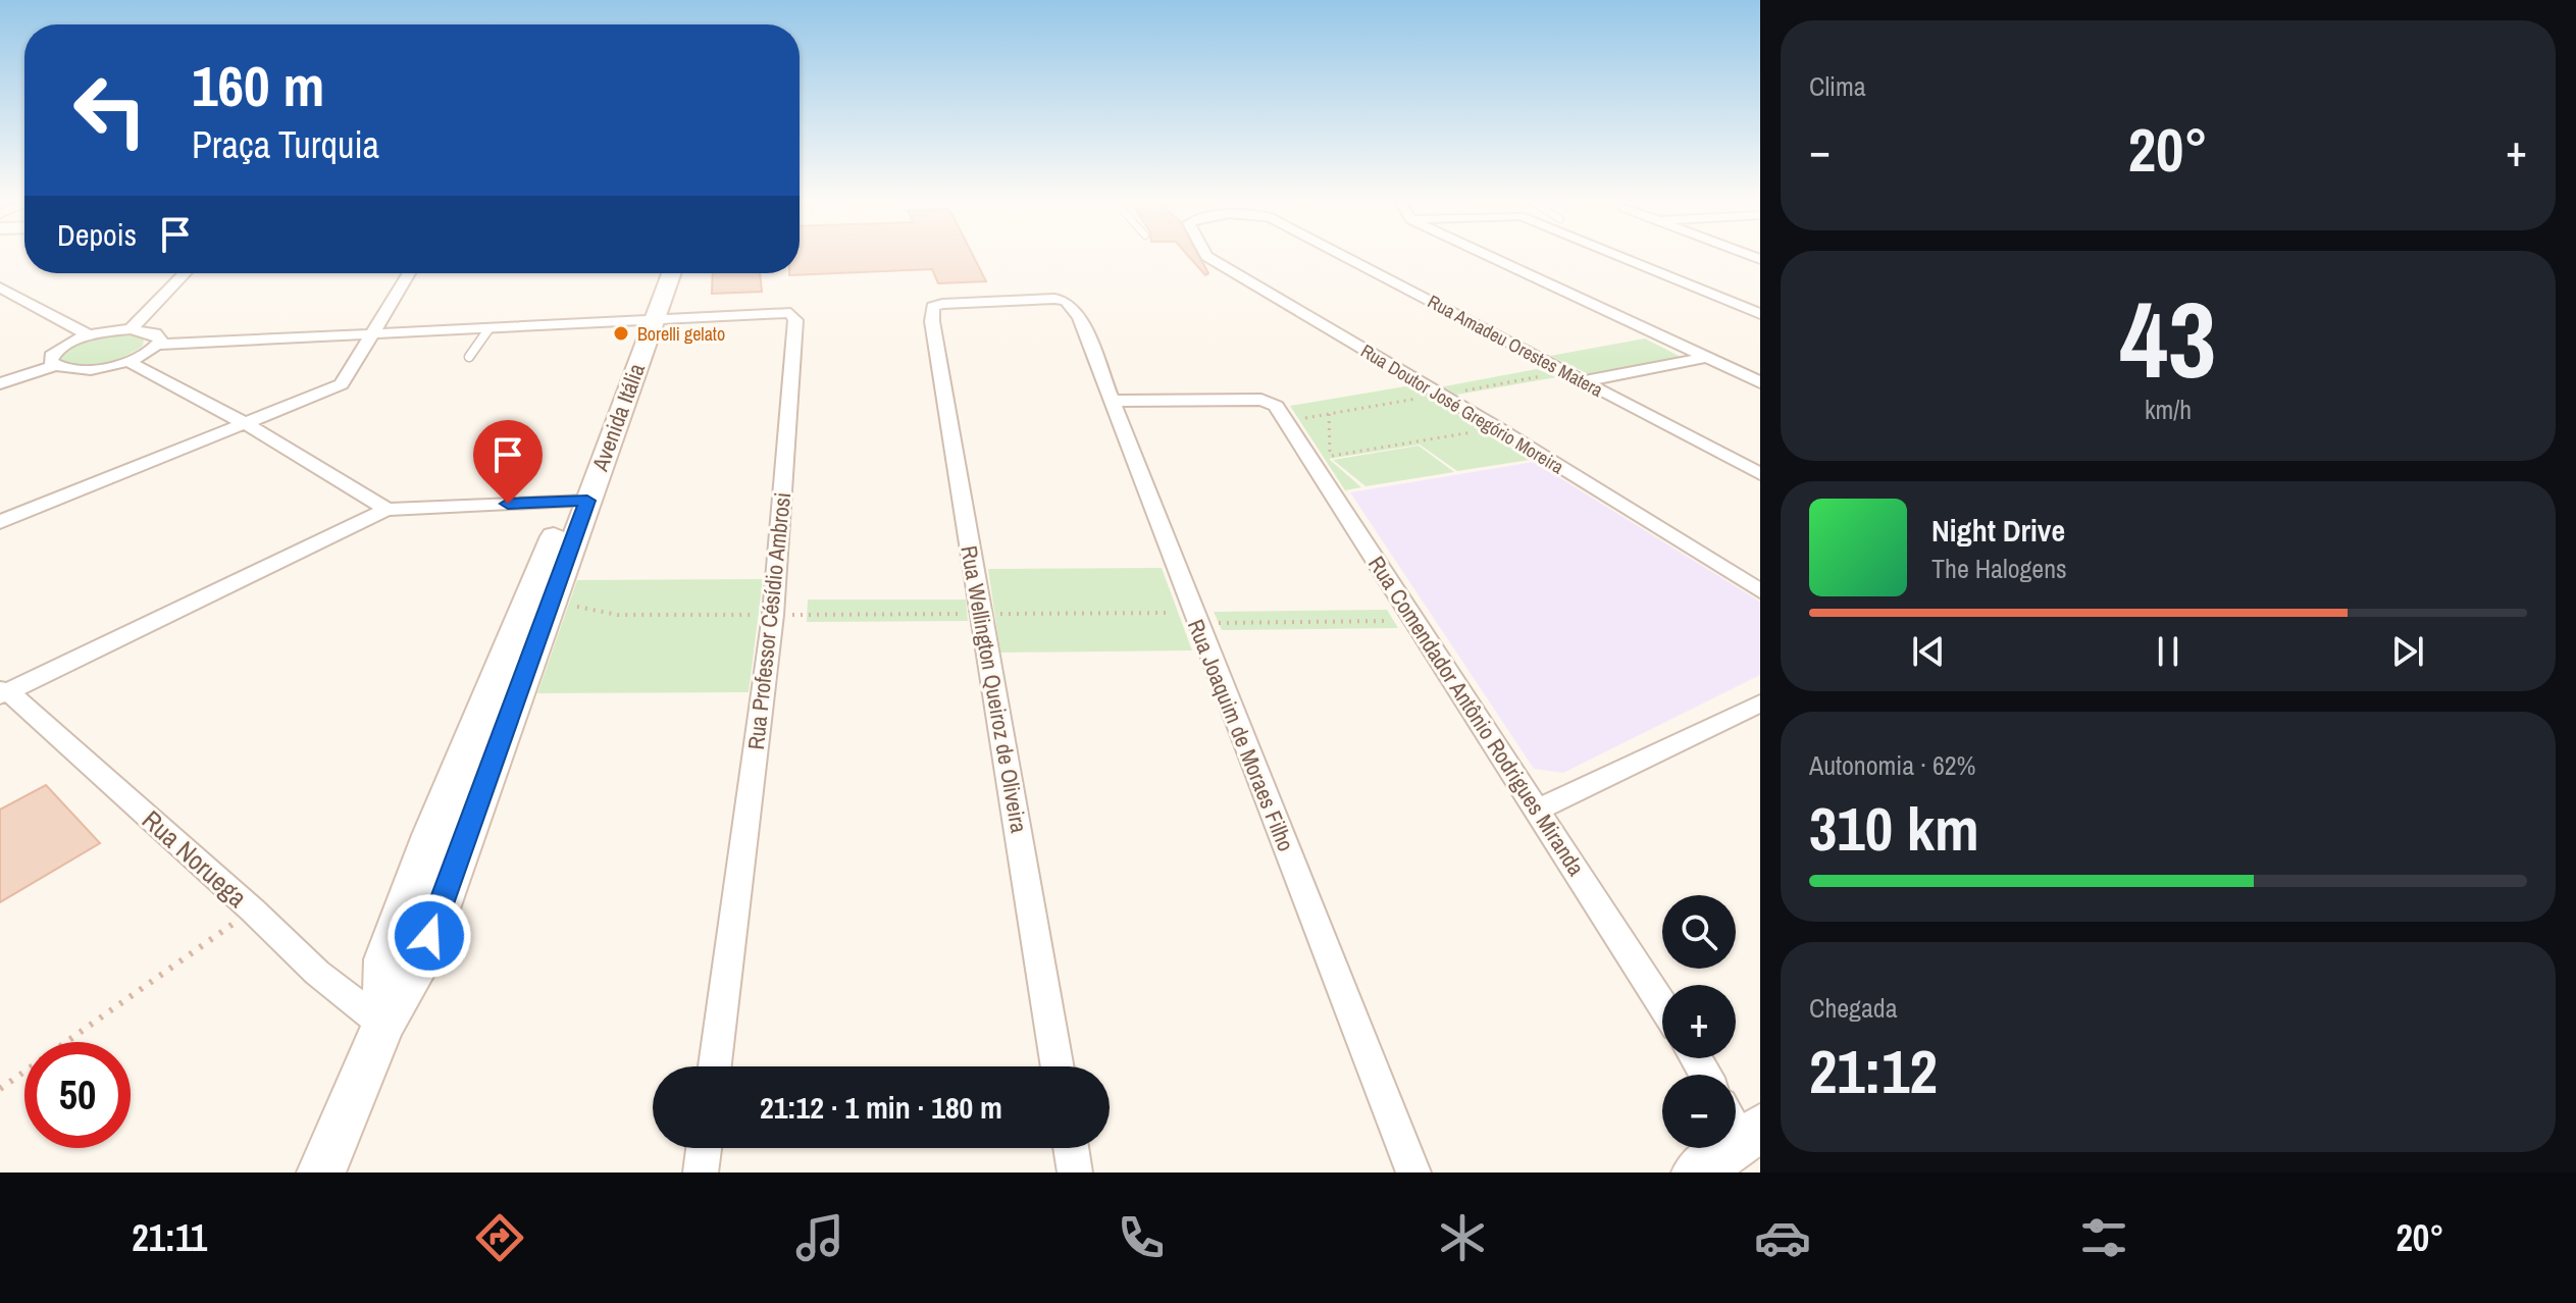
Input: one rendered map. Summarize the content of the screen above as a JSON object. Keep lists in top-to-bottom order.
{
  "streets": {
    "main road": ["Avenida Itália"],
    "street": [
      "Rua Amadeu Orestes Matera",
      "Rua Doutor José Gregório Moreira",
      "Rua Professor Césídio Ambrosi",
      "Rua Wellington Queiroz de Oliveira",
      "Rua Comendador Antônio Rodrigues Miranda",
      "Rua Joaquim de Moraes Filho",
      "Rua Noruega"
    ]
  },
  "crossings": [
    ["Avenida Itália", "Rua Professor Césídio Ambrosi"],
    ["Avenida Itália", "Rua Noruega"],
    ["Rua Wellington Queiroz de Oliveira", "Rua Joaquim de Moraes Filho"]
  ],
  "places": ["Borelli gelato"],
  "page": {
    "tile": [
      "Clima",
      ["43", "km/h"],
      ["Autonomia · 62%", "310 km"],
      ["Chegada", "21:12"]
    ],
    "turn": ["160 m", "Praça Turquia"],
    "heat": ["−", "20°", "+"],
    "then": "Depois",
    "song": ["Night Drive", "The Halogens"],
    "map_buttons": ["+", "−"],
    "limit": "50",
    "trip": "21:12 · 1 min · 180 m",
    "tabs": ["21:11", "20°"]
  }
}
